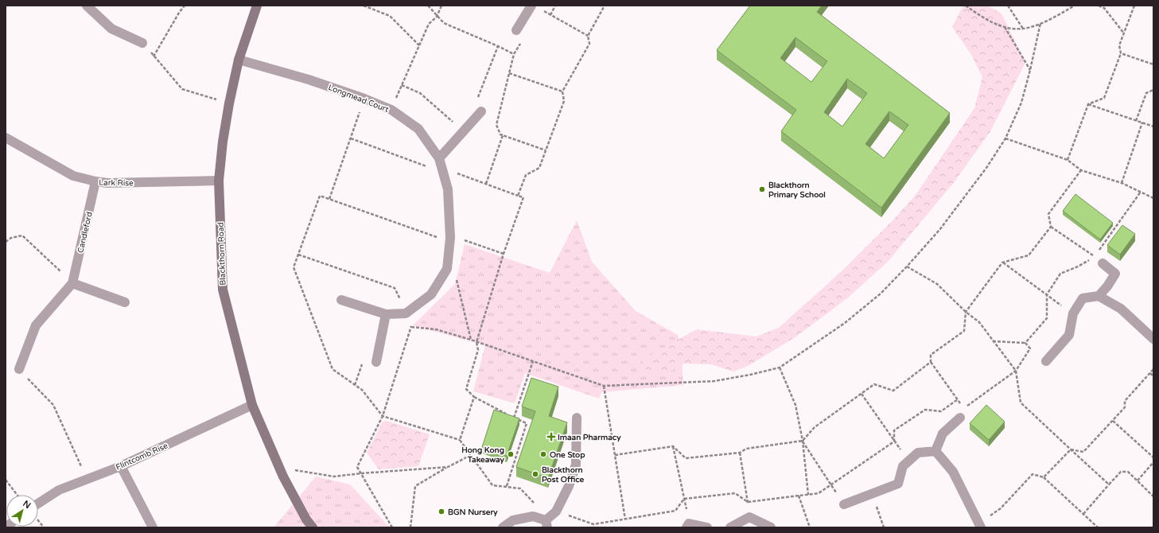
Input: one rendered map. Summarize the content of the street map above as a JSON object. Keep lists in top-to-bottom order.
{
  "streets": {
    "street": [
      "Longmead Court",
      "Lark Rise",
      "Candleford",
      "Blackthorn Road",
      "Flintcomb Rise"
    ]
  },
  "crossings": [
    ["Longmead Court", "Blackthorn Road"],
    ["Lark Rise", "Candleford"],
    ["Lark Rise", "Blackthorn Road"],
    ["Blackthorn Road", "Flintcomb Rise"]
  ],
  "places": {
    "other": [
      "Blackthorn Primary School",
      "Hong Kong Takeaway",
      "One Stop",
      "Blackthorn Post Office",
      "BGN Nursery"
    ],
    "health": ["Imaan Pharmacy"]
  },
  "north": "top right"
}
